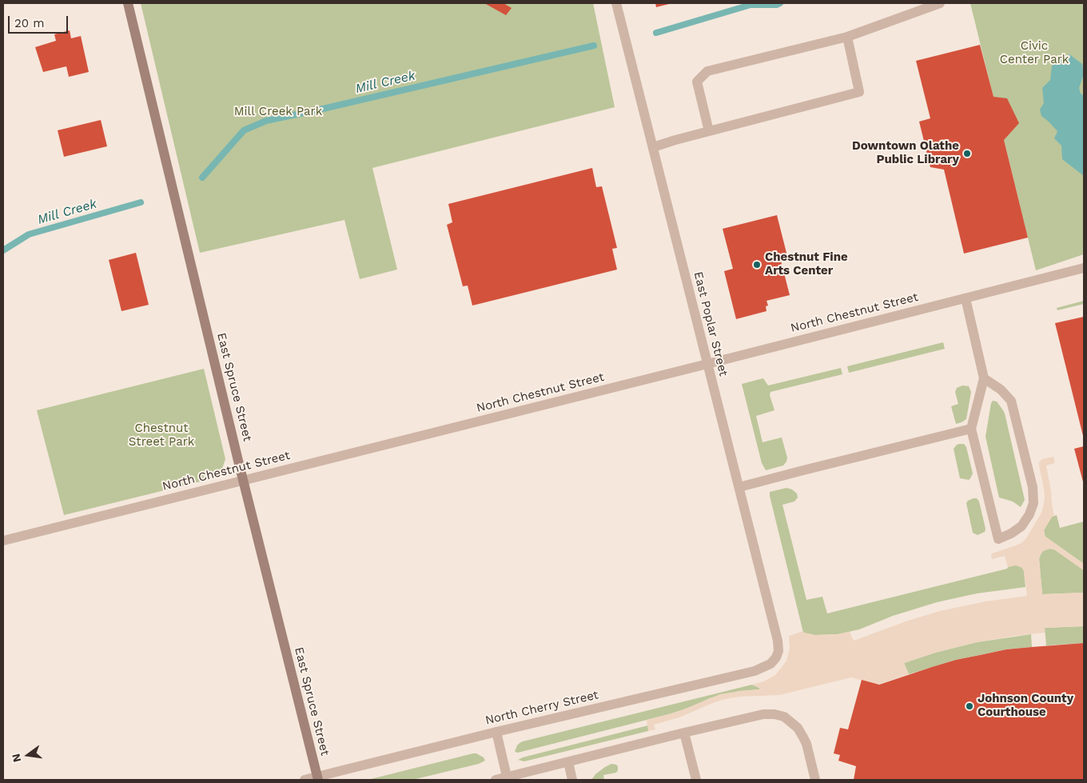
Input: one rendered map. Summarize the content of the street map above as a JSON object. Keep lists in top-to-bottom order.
{
  "streets": {
    "street": [
      "North Chestnut Street",
      "East Poplar Street",
      "East Spruce Street",
      "North Cherry Street"
    ]
  },
  "crossings": [
    ["North Chestnut Street", "East Poplar Street"],
    ["North Chestnut Street", "East Spruce Street"],
    ["East Poplar Street", "North Cherry Street"],
    ["East Spruce Street", "North Cherry Street"]
  ],
  "water": ["Mill Creek"],
  "parks": ["Civic Center Park", "Mill Creek Park", "Chestnut Street Park"],
  "places": ["Downtown Olathe Public Library", "Chestnut Fine Arts Center", "Johnson County Courthouse"],
  "scale_bar": "20 m",
  "north": "left"
}
